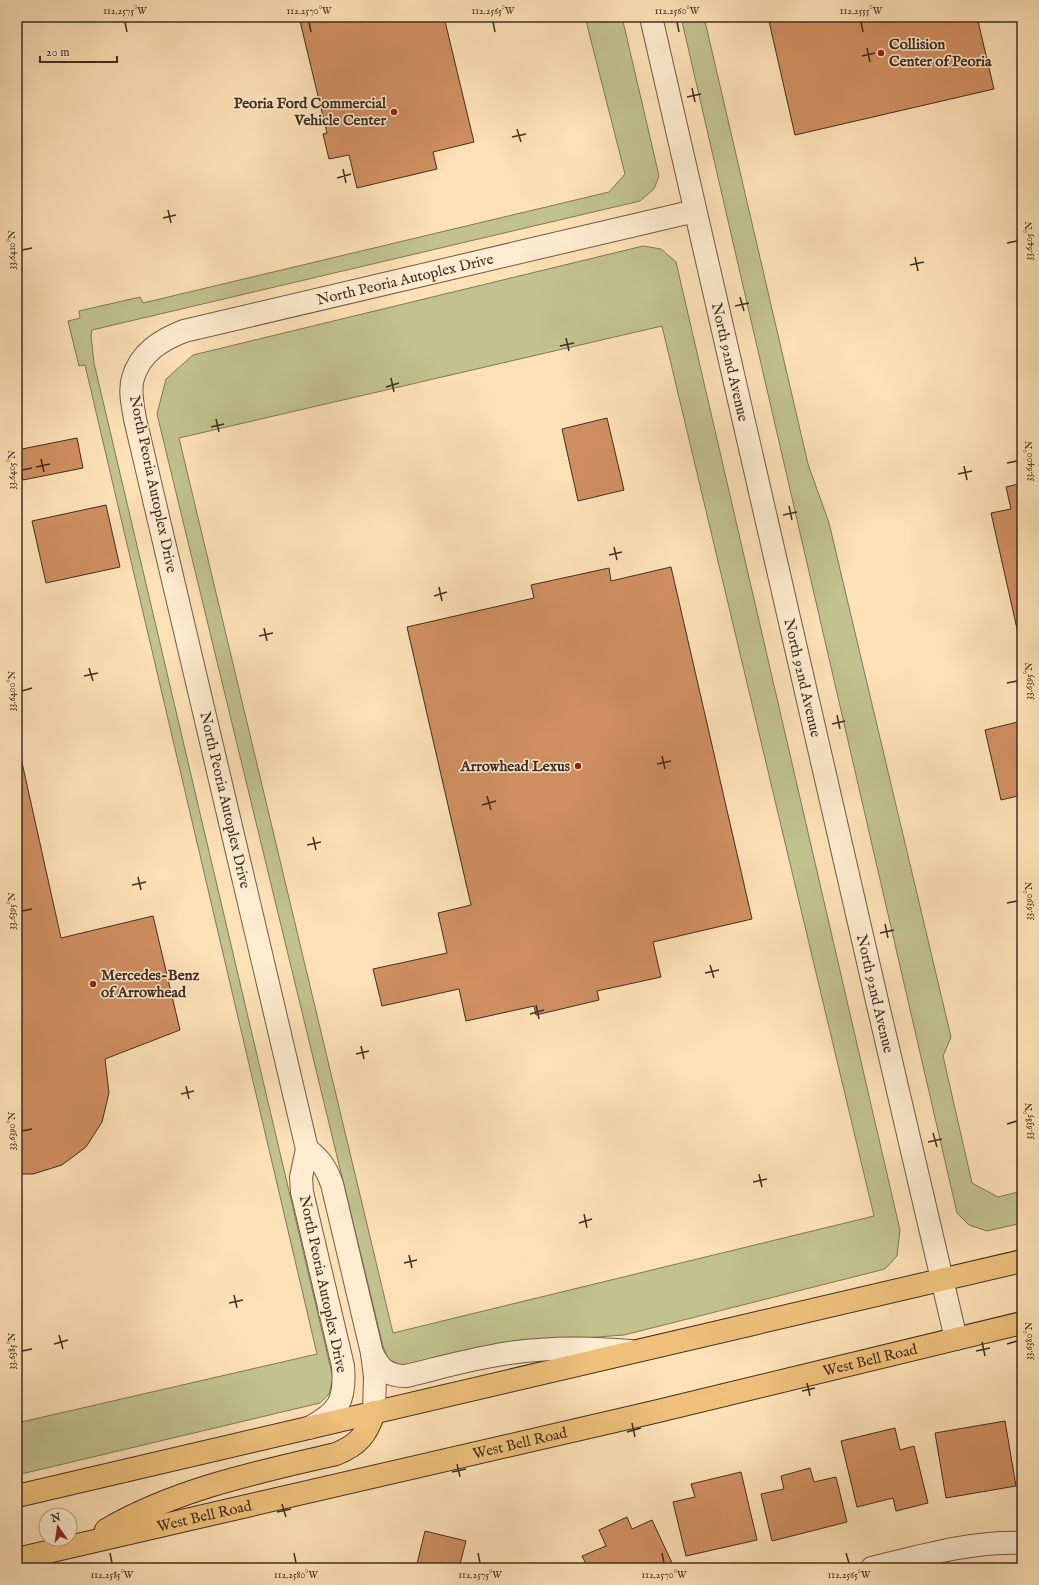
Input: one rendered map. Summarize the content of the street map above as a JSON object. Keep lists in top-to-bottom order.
{
  "streets": {
    "main road": ["West Bell Road"],
    "street": ["North Peoria Autoplex Drive", "North 92nd Avenue"]
  },
  "crossings": [
    ["North Peoria Autoplex Drive", "North 92nd Avenue"],
    ["North 92nd Avenue", "West Bell Road"]
  ],
  "places": [
    "Collision Center of Peoria",
    "Peoria Ford Commercial Vehicle Center",
    "Arrowhead Lexus",
    "Mercedes-Benz of Arrowhead"
  ],
  "scale_bar": "20 m",
  "north": "top",
  "coordinates": [
    "112.2575°W",
    "112.2570°W",
    "112.2565°W",
    "112.2560°W",
    "112.2555°W",
    "33.6405°N",
    "33.6410°N",
    "33.6400°N",
    "33.6395°N",
    "33.6390°N",
    "33.6385°N",
    "33.6380°N",
    "112.2585°W",
    "112.2580°W"
  ]
}
